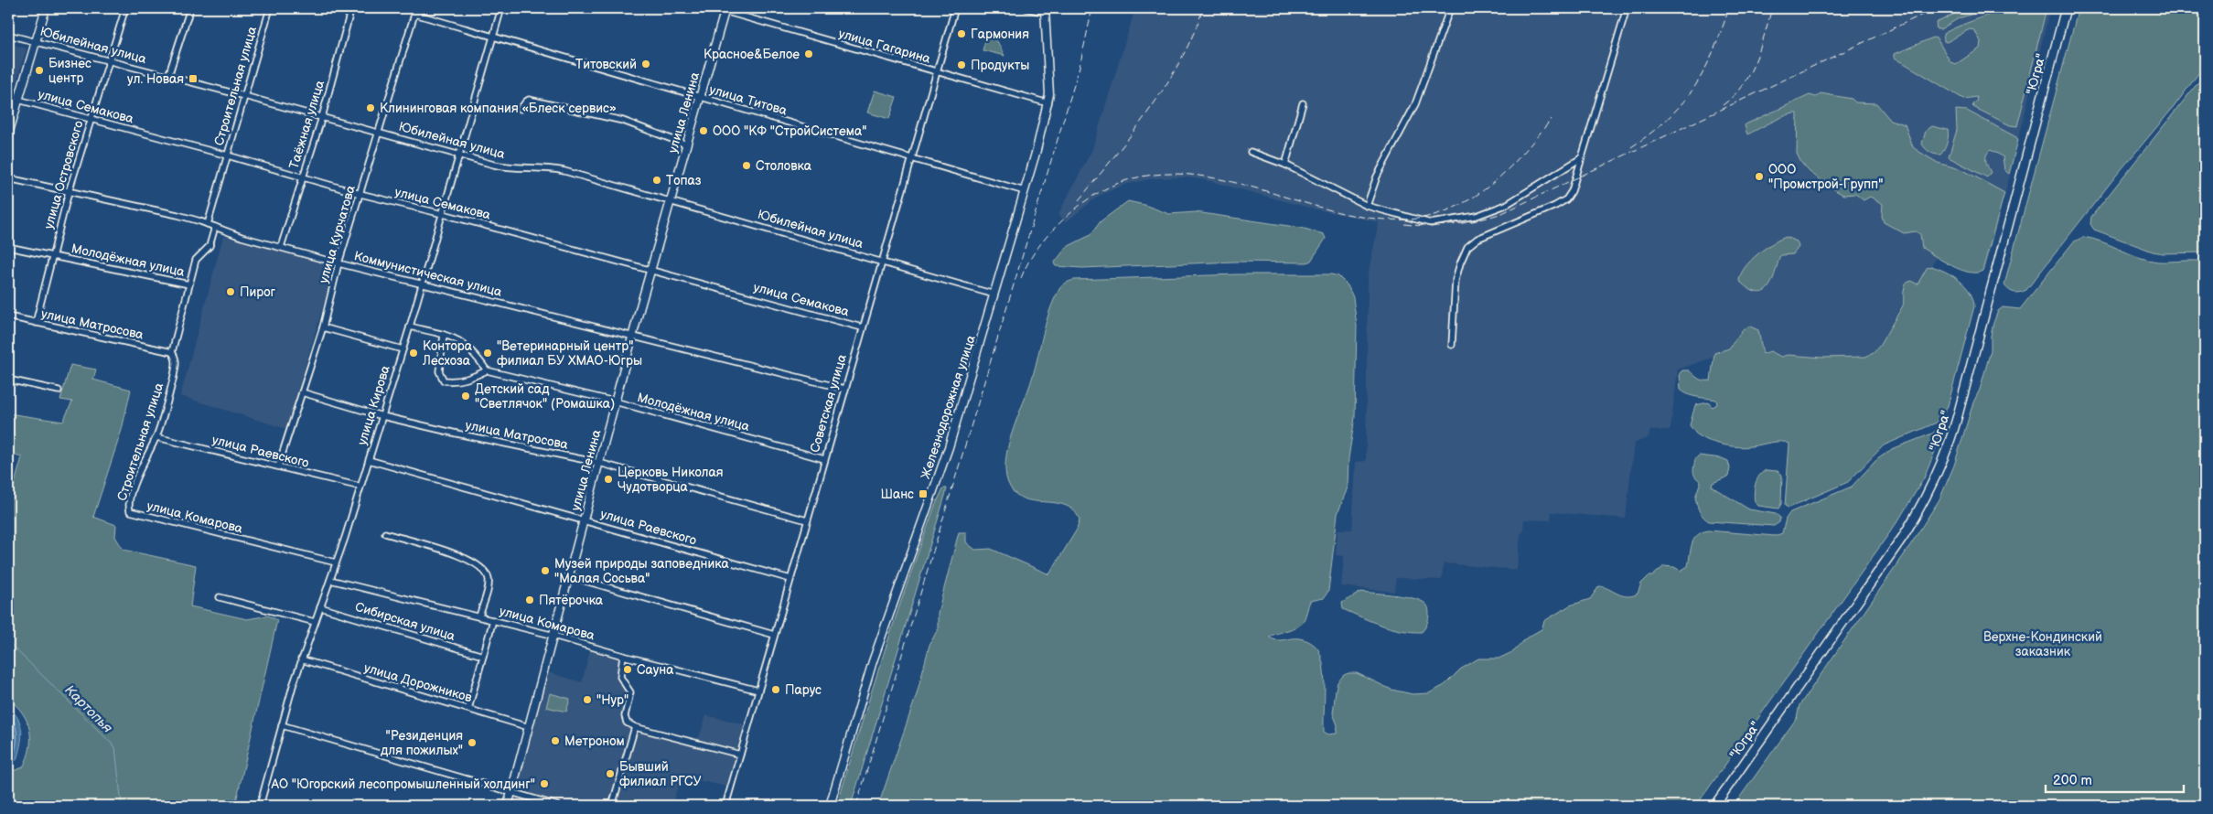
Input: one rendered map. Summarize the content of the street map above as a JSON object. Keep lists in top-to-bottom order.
{
  "streets": {
    "highway": ["\"Югра\""],
    "main road": ["улица Ленина", "Железнодорожная улица"],
    "street": [
      "Юбилейная улица",
      "улица Гагарина",
      "Строительная улица",
      "улица Титова",
      "улица Семакова",
      "Таёжная улица",
      "улица Островского",
      "улица Курчатова",
      "Молодёжная улица",
      "Коммунистическая улица",
      "улица Матросова",
      "Советская улица",
      "улица Кирова",
      "улица Раевского",
      "улица Комарова",
      "Сибирская улица",
      "улица Дорожников"
    ]
  },
  "crossings": [
    ["Юбилейная улица", "Строительная улица"],
    ["Юбилейная улица", "улица Ленина"],
    ["Юбилейная улица", "Таёжная улица"],
    ["Юбилейная улица", "улица Островского"],
    ["Юбилейная улица", "улица Курчатова"],
    ["Юбилейная улица", "Советская улица"],
    ["Юбилейная улица", "улица Кирова"],
    ["Юбилейная улица", "Железнодорожная улица"],
    ["улица Гагарина", "улица Ленина"],
    ["улица Гагарина", "Советская улица"],
    ["улица Гагарина", "Железнодорожная улица"],
    ["Строительная улица", "улица Семакова"],
    ["Строительная улица", "Молодёжная улица"],
    ["Строительная улица", "Коммунистическая улица"],
    ["Строительная улица", "улица Матросова"],
    ["Строительная улица", "улица Раевского"],
    ["Строительная улица", "улица Комарова"],
    ["улица Титова", "улица Ленина"],
    ["улица Титова", "улица Курчатова"],
    ["улица Титова", "Советская улица"],
    ["улица Титова", "улица Кирова"],
    ["улица Титова", "Железнодорожная улица"],
    ["улица Семакова", "улица Ленина"],
    ["улица Семакова", "Таёжная улица"],
    ["улица Семакова", "улица Островского"],
    ["улица Семакова", "улица Курчатова"],
    ["улица Семакова", "Советская улица"],
    ["улица Семакова", "улица Кирова"],
    ["улица Ленина", "Молодёжная улица"],
    ["улица Ленина", "Коммунистическая улица"],
    ["улица Ленина", "улица Матросова"],
    ["улица Ленина", "улица Раевского"],
    ["улица Ленина", "улица Комарова"],
    ["улица Ленина", "улица Дорожников"],
    ["Таёжная улица", "Коммунистическая улица"],
    ["улица Островского", "Молодёжная улица"],
    ["улица Островского", "Коммунистическая улица"],
    ["улица Островского", "улица Матросова"],
    ["улица Курчатова", "Коммунистическая улица"],
    ["улица Курчатова", "улица Матросова"],
    ["улица Курчатова", "улица Раевского"],
    ["Молодёжная улица", "Советская улица"],
    ["Коммунистическая улица", "Советская улица"],
    ["Коммунистическая улица", "улица Кирова"],
    ["улица Матросова", "Советская улица"],
    ["улица Матросова", "улица Кирова"],
    ["Советская улица", "улица Раевского"],
    ["Советская улица", "улица Комарова"],
    ["улица Кирова", "улица Раевского"],
    ["улица Кирова", "улица Комарова"],
    ["улица Кирова", "Сибирская улица"],
    ["улица Кирова", "улица Дорожников"]
  ],
  "water": ["Картопья"],
  "parks": ["Верхне-Кондинский заказник"],
  "places": {
    "other": [
      "Гармония",
      "Красное&Белое",
      "Титовский",
      "Продукты",
      "Бизнес центр",
      "Клининговая компания «Блеск сервис»",
      "ООО \"КФ \"СтройСистема\"",
      "Столовка",
      "ООО \"Промстрой-Групп\"",
      "Топаз",
      "Пирог",
      "Контора Лесхоза",
      "\"Ветеринарный центр\" филиал БУ ХМАО-Югры",
      "Детский сад \"Светлячок\" (Ромашка)",
      "Церковь Николая Чудотворца",
      "Музей природы заповедника \"Малая Сосьва\"",
      "Пятёрочка",
      "Сауна",
      "Парус",
      "\"Нур\"",
      "Метроном",
      "\"Резиденция для пожилых\"",
      "Бывший филиал РГСУ",
      "АО \"Югорский лесопромышленный холдинг\""
    ],
    "transit": ["ул. Новая", "Шанс"]
  },
  "scale_bar": "200 m"
}
